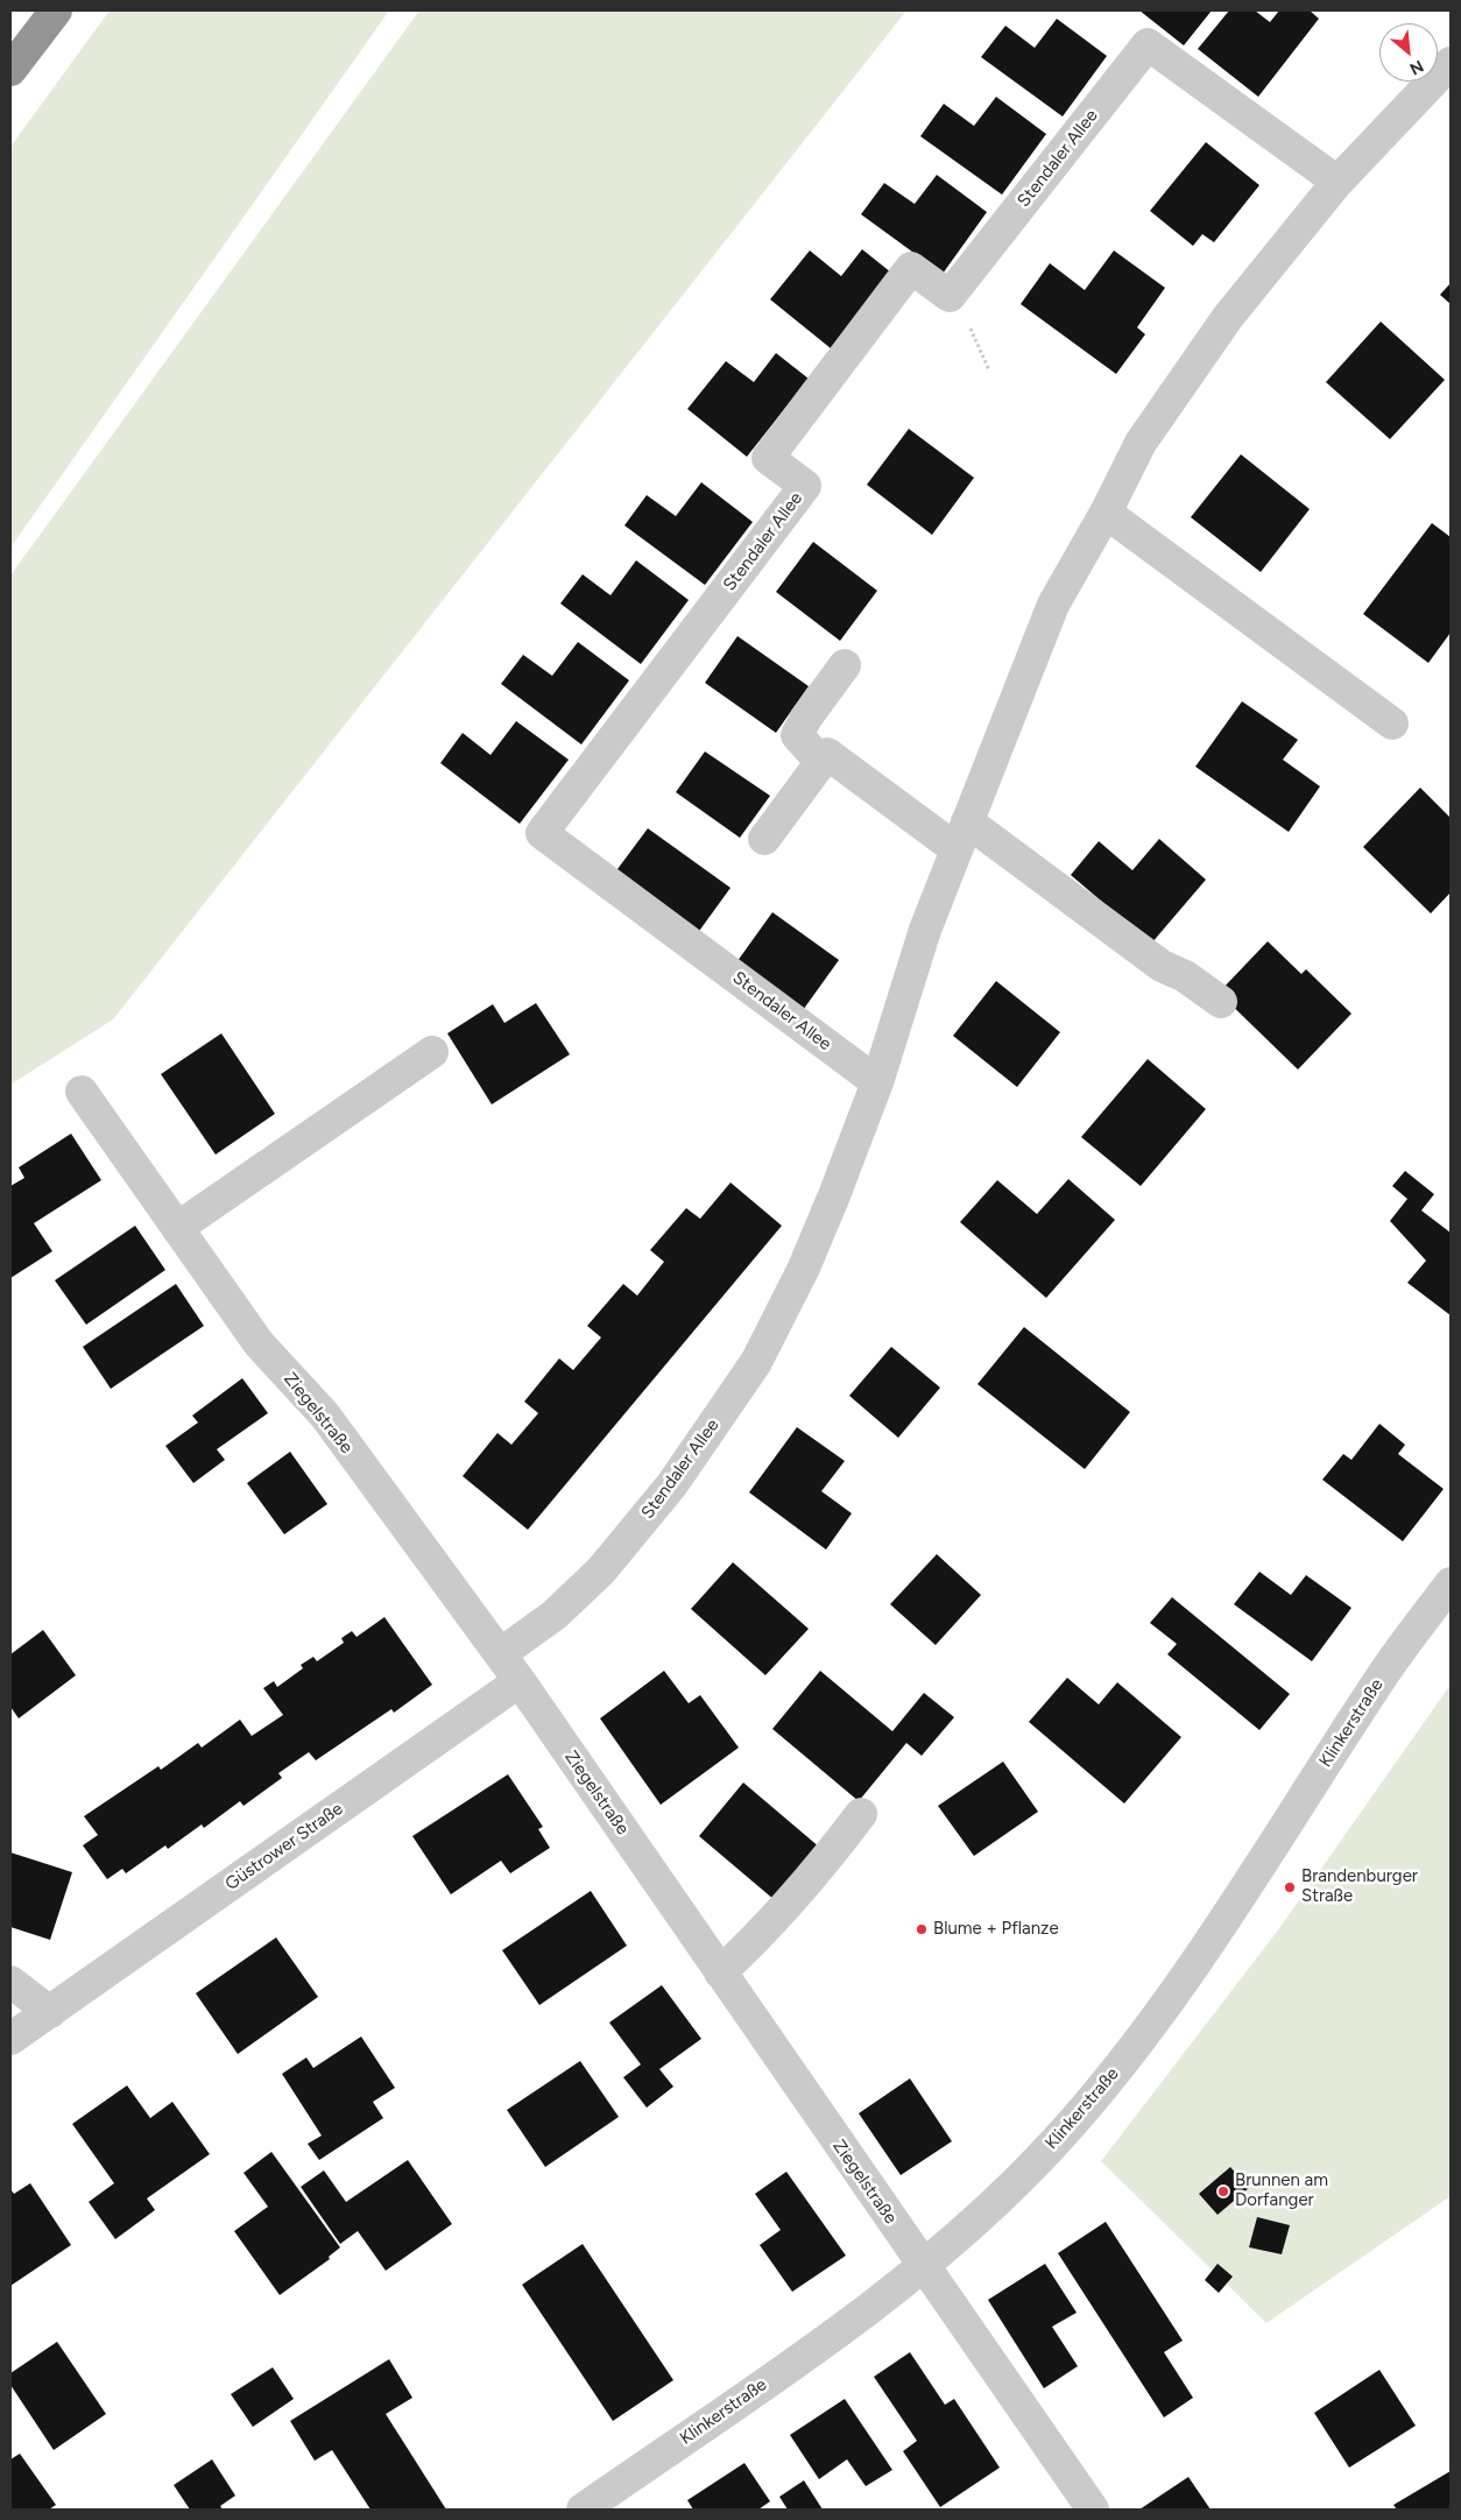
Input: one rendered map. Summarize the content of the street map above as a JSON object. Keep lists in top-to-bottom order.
{
  "streets": {
    "street": [
      "Stendaler Allee",
      "Ziegelstraße",
      "Klinkerstraße",
      "Güstrower Straße"
    ]
  },
  "crossings": [
    ["Stendaler Allee", "Ziegelstraße"],
    ["Ziegelstraße", "Klinkerstraße"],
    ["Ziegelstraße", "Güstrower Straße"]
  ],
  "places": ["Brandenburger Straße", "Blume + Pflanze", "Brunnen am Dorfanger"],
  "north": "bottom right"
}
